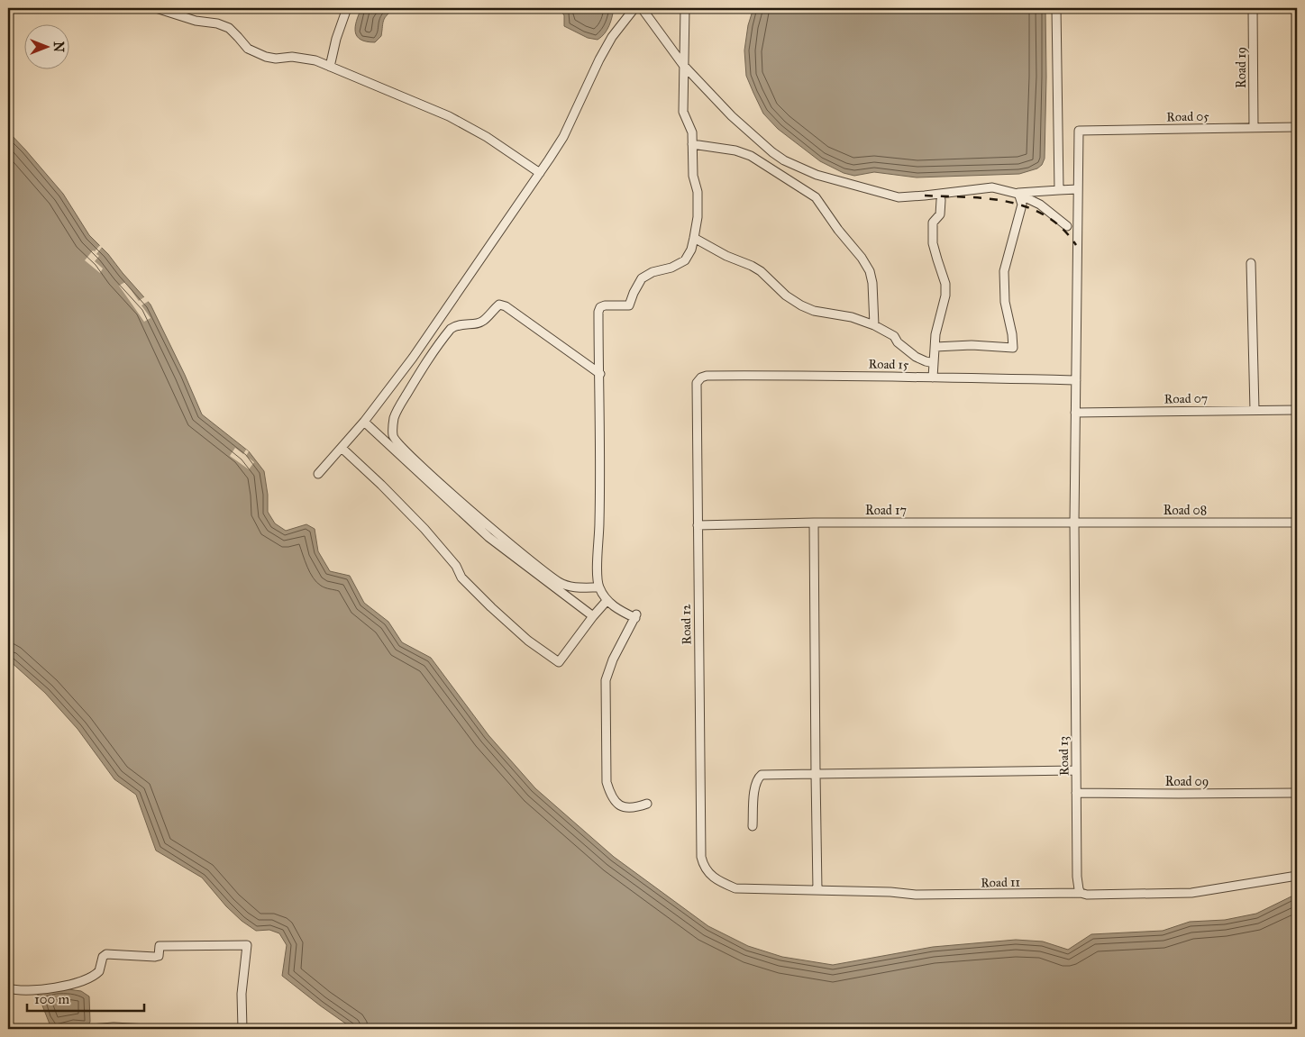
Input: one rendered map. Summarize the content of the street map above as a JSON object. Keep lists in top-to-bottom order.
{
  "streets": {
    "street": [
      "Road 19",
      "Road 05",
      "Road 15",
      "Road 07",
      "Road 17",
      "Road 08",
      "Road 12",
      "Road 13",
      "Road 09",
      "Road 11"
    ]
  },
  "crossings": [
    ["Road 19", "Road 05"],
    ["Road 05", "Road 13"],
    ["Road 15", "Road 12"],
    ["Road 15", "Road 13"],
    ["Road 07", "Road 13"],
    ["Road 17", "Road 08"],
    ["Road 17", "Road 12"],
    ["Road 17", "Road 13"],
    ["Road 08", "Road 13"],
    ["Road 12", "Road 11"],
    ["Road 13", "Road 09"],
    ["Road 13", "Road 11"]
  ],
  "scale_bar": "100 m",
  "north": "right"
}
